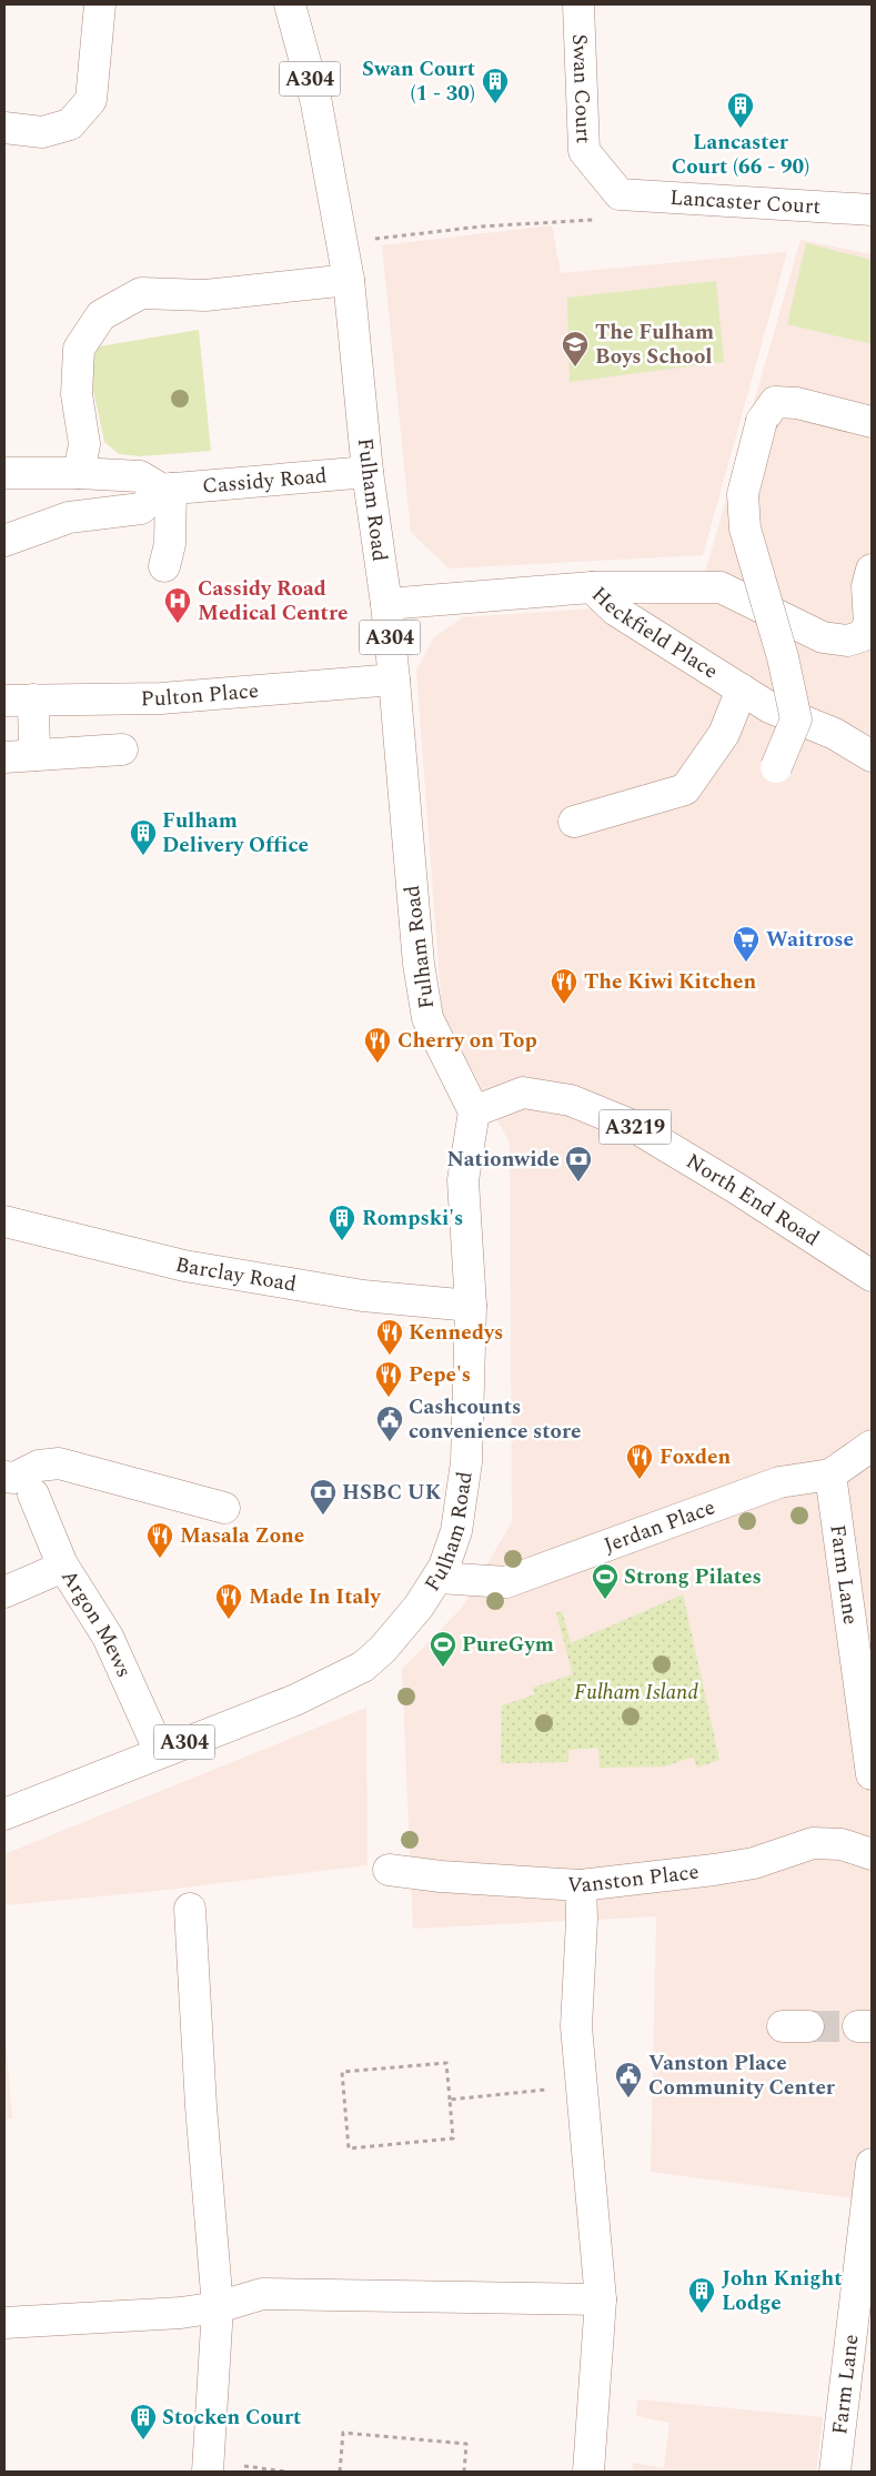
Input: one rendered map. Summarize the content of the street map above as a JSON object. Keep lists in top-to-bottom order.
{
  "streets": {
    "street": [
      "A304",
      "Swan Court",
      "Lancaster Court",
      "Cassidy Road",
      "Fulham Road",
      "Heckfield Place",
      "Pulton Place",
      "A3219",
      "North End Road",
      "Barclay Road",
      "Jerdan Place",
      "Farm Lane",
      "Argon Mews",
      "Vanston Place"
    ]
  },
  "crossings": [
    ["Swan Court", "Lancaster Court"],
    ["Cassidy Road", "Fulham Road"],
    ["Fulham Road", "Heckfield Place"],
    ["Fulham Road", "Pulton Place"],
    ["Fulham Road", "North End Road"],
    ["Fulham Road", "Barclay Road"],
    ["Fulham Road", "Jerdan Place"],
    ["Fulham Road", "Argon Mews"],
    ["Jerdan Place", "Farm Lane"]
  ],
  "parks": ["Fulham Island"],
  "places": {
    "building": [
      "Swan Court (1 - 30)",
      "Lancaster Court (66 - 90)",
      "Fulham Delivery Office",
      "Rompski's",
      "John Knight Lodge",
      "Stocken Court"
    ],
    "school or university": ["The Fulham Boys School"],
    "hospital": ["Cassidy Road Medical Centre"],
    "supermarket": ["Waitrose"],
    "restaurant": [
      "The Kiwi Kitchen",
      "Cherry on Top",
      "Kennedys",
      "Pepe's",
      "Foxden",
      "Masala Zone",
      "Made In Italy"
    ],
    "bank": ["Nationwide", "HSBC UK"],
    "public building": ["Cashcounts convenience store", "Vanston Place Community Center"],
    "sports": ["Strong Pilates", "PureGym"]
  }
}
